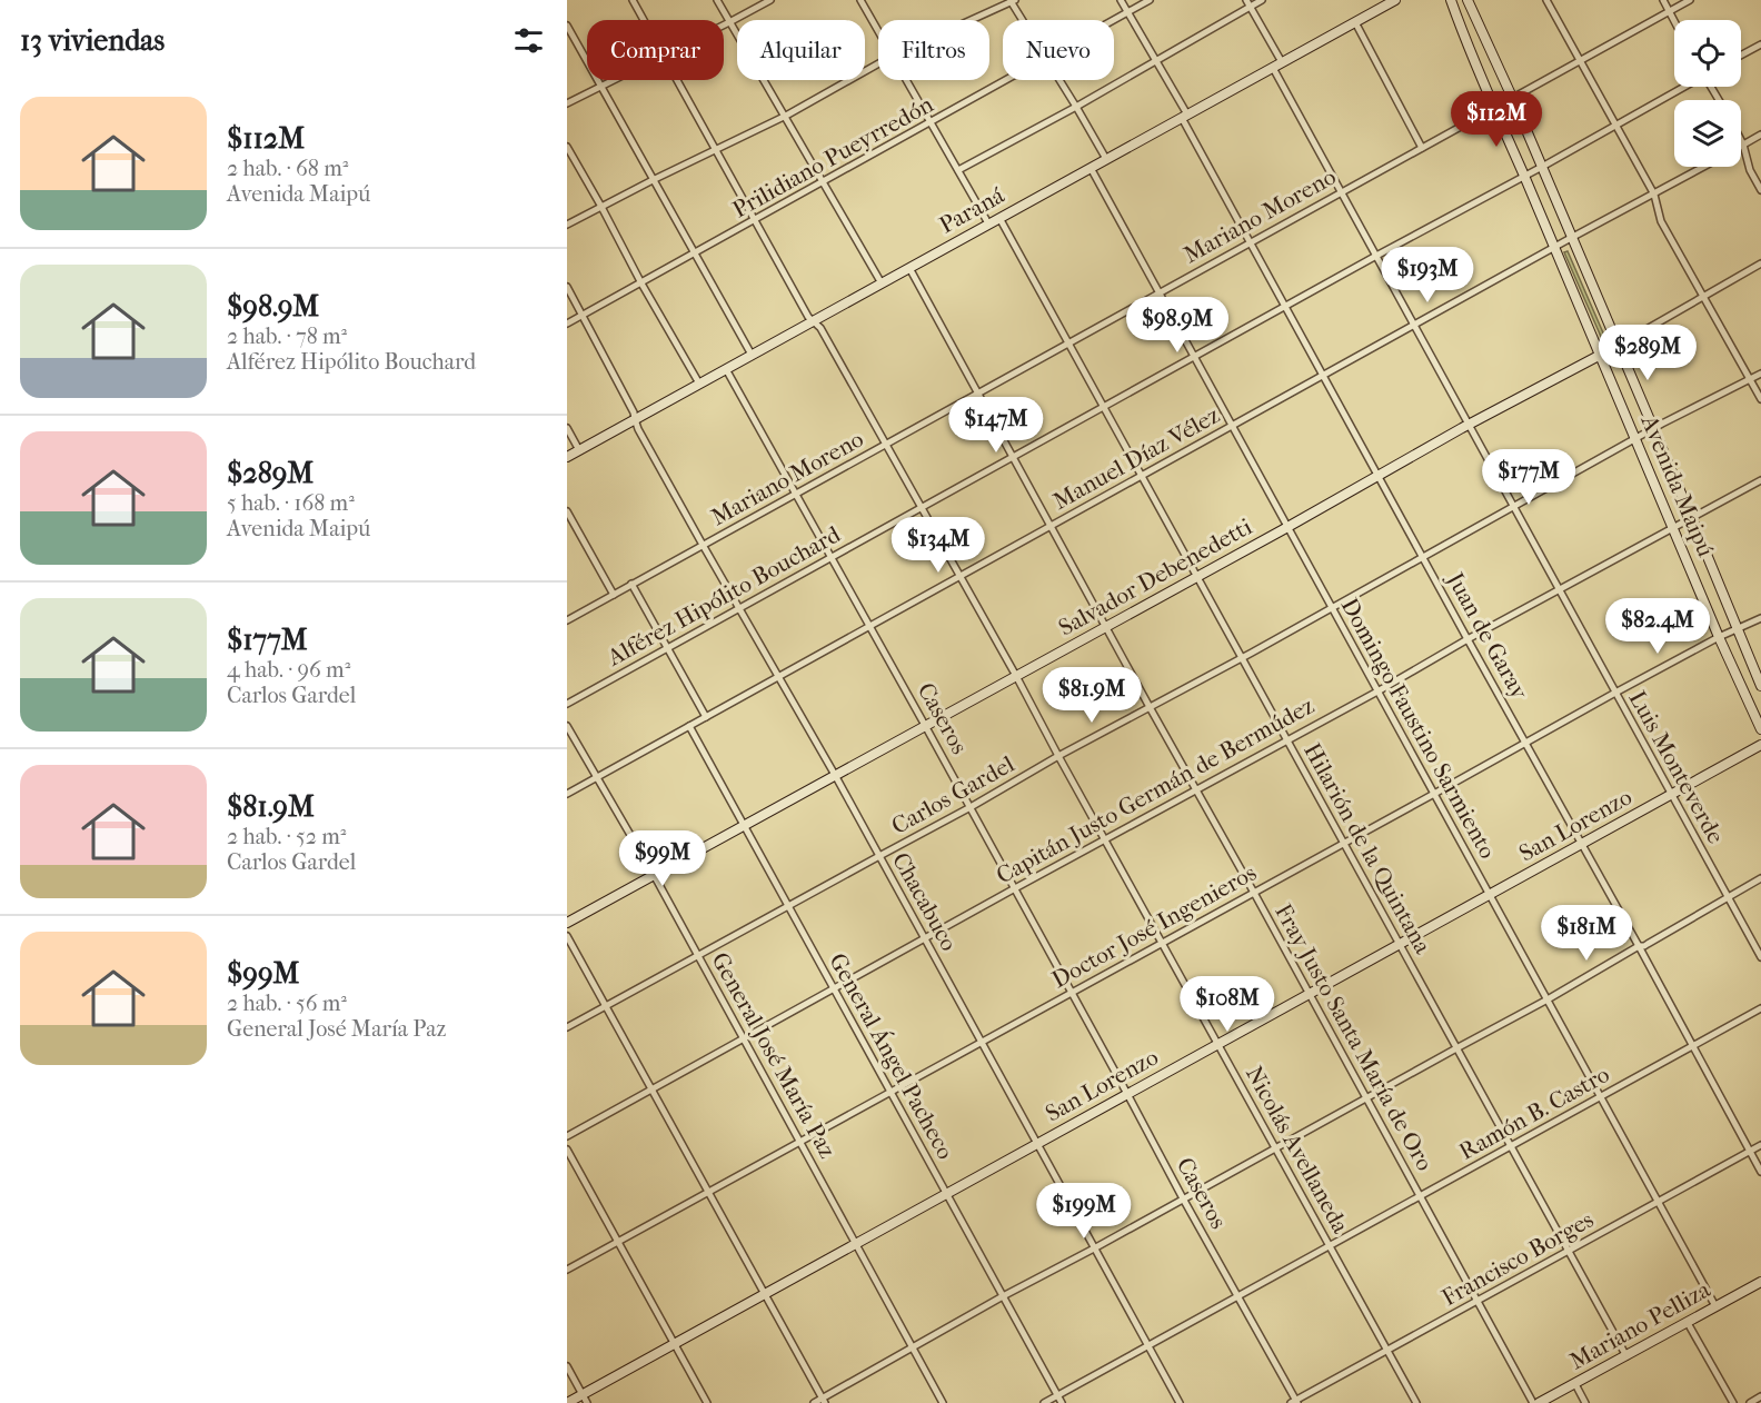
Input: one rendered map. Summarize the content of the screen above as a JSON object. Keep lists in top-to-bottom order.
{
  "streets": {
    "street": [
      "Prilidiano Pueyrredón",
      "Paraná",
      "Mariano Moreno",
      "Manuel Díaz Vélez",
      "Avenida Maipú",
      "Salvador Debenedetti",
      "Alférez Hipólito Bouchard",
      "Juan de Garay",
      "Caseros",
      "Domingo Faustino Sarmiento",
      "Luis Monteverde",
      "Capitán Justo Germán de Bermúdez",
      "Carlos Gardel",
      "San Lorenzo",
      "Hilarión de la Quintana",
      "Chacabuco",
      "Doctor José Ingenieros",
      "Fray Justo Santa María de Oro",
      "General José María Paz",
      "General Ángel Pacheco",
      "Ramón B. Castro",
      "Nicolás Avellaneda",
      "Francisco Borges",
      "Mariano Pelliza"
    ]
  },
  "crossings": [
    ["Prilidiano Pueyrredón", "Juan de Garay"],
    ["Prilidiano Pueyrredón", "Chacabuco"],
    ["Prilidiano Pueyrredón", "Nicolás Avellaneda"],
    ["Paraná", "Juan de Garay"],
    ["Paraná", "Caseros"],
    ["Paraná", "Domingo Faustino Sarmiento"],
    ["Paraná", "Luis Monteverde"],
    ["Paraná", "Hilarión de la Quintana"],
    ["Paraná", "Chacabuco"],
    ["Paraná", "Fray Justo Santa María de Oro"],
    ["Paraná", "Nicolás Avellaneda"],
    ["Mariano Moreno", "Avenida Maipú"],
    ["Mariano Moreno", "Juan de Garay"],
    ["Mariano Moreno", "Caseros"],
    ["Mariano Moreno", "Domingo Faustino Sarmiento"],
    ["Mariano Moreno", "Luis Monteverde"],
    ["Mariano Moreno", "Hilarión de la Quintana"],
    ["Mariano Moreno", "Chacabuco"],
    ["Mariano Moreno", "Fray Justo Santa María de Oro"],
    ["Mariano Moreno", "Nicolás Avellaneda"],
    ["Manuel Díaz Vélez", "Avenida Maipú"],
    ["Manuel Díaz Vélez", "Juan de Garay"],
    ["Manuel Díaz Vélez", "Caseros"],
    ["Manuel Díaz Vélez", "Domingo Faustino Sarmiento"],
    ["Manuel Díaz Vélez", "Luis Monteverde"],
    ["Manuel Díaz Vélez", "Hilarión de la Quintana"],
    ["Manuel Díaz Vélez", "Chacabuco"],
    ["Manuel Díaz Vélez", "Fray Justo Santa María de Oro"],
    ["Manuel Díaz Vélez", "General José María Paz"],
    ["Manuel Díaz Vélez", "General Ángel Pacheco"],
    ["Manuel Díaz Vélez", "Nicolás Avellaneda"],
    ["Avenida Maipú", "Salvador Debenedetti"],
    ["Avenida Maipú", "Alférez Hipólito Bouchard"],
    ["Avenida Maipú", "Capitán Justo Germán de Bermúdez"],
    ["Avenida Maipú", "Carlos Gardel"],
    ["Avenida Maipú", "Doctor José Ingenieros"],
    ["Salvador Debenedetti", "Juan de Garay"],
    ["Salvador Debenedetti", "Caseros"],
    ["Salvador Debenedetti", "Domingo Faustino Sarmiento"],
    ["Salvador Debenedetti", "Luis Monteverde"],
    ["Salvador Debenedetti", "Hilarión de la Quintana"],
    ["Salvador Debenedetti", "Chacabuco"],
    ["Salvador Debenedetti", "Fray Justo Santa María de Oro"],
    ["Salvador Debenedetti", "General José María Paz"],
    ["Salvador Debenedetti", "General Ángel Pacheco"],
    ["Salvador Debenedetti", "Nicolás Avellaneda"],
    ["Alférez Hipólito Bouchard", "Juan de Garay"],
    ["Alférez Hipólito Bouchard", "Caseros"],
    ["Alférez Hipólito Bouchard", "Domingo Faustino Sarmiento"],
    ["Alférez Hipólito Bouchard", "Luis Monteverde"],
    ["Alférez Hipólito Bouchard", "Hilarión de la Quintana"],
    ["Alférez Hipólito Bouchard", "Chacabuco"],
    ["Alférez Hipólito Bouchard", "Fray Justo Santa María de Oro"],
    ["Alférez Hipólito Bouchard", "Nicolás Avellaneda"],
    ["Juan de Garay", "Capitán Justo Germán de Bermúdez"],
    ["Juan de Garay", "Carlos Gardel"],
    ["Juan de Garay", "San Lorenzo"],
    ["Juan de Garay", "Doctor José Ingenieros"],
    ["Juan de Garay", "Ramón B. Castro"],
    ["Juan de Garay", "Francisco Borges"],
    ["Caseros", "Capitán Justo Germán de Bermúdez"],
    ["Caseros", "Carlos Gardel"],
    ["Caseros", "San Lorenzo"],
    ["Caseros", "Doctor José Ingenieros"],
    ["Caseros", "Ramón B. Castro"],
    ["Caseros", "Francisco Borges"],
    ["Domingo Faustino Sarmiento", "Capitán Justo Germán de Bermúdez"],
    ["Domingo Faustino Sarmiento", "Carlos Gardel"],
    ["Domingo Faustino Sarmiento", "San Lorenzo"],
    ["Domingo Faustino Sarmiento", "Doctor José Ingenieros"],
    ["Domingo Faustino Sarmiento", "Ramón B. Castro"],
    ["Domingo Faustino Sarmiento", "Francisco Borges"],
    ["Domingo Faustino Sarmiento", "Mariano Pelliza"],
    ["Luis Monteverde", "Capitán Justo Germán de Bermúdez"],
    ["Luis Monteverde", "Carlos Gardel"],
    ["Luis Monteverde", "San Lorenzo"],
    ["Luis Monteverde", "Doctor José Ingenieros"],
    ["Capitán Justo Germán de Bermúdez", "Hilarión de la Quintana"],
    ["Capitán Justo Germán de Bermúdez", "Chacabuco"],
    ["Capitán Justo Germán de Bermúdez", "Fray Justo Santa María de Oro"],
    ["Capitán Justo Germán de Bermúdez", "General José María Paz"],
    ["Capitán Justo Germán de Bermúdez", "General Ángel Pacheco"],
    ["Capitán Justo Germán de Bermúdez", "Nicolás Avellaneda"],
    ["Carlos Gardel", "Hilarión de la Quintana"],
    ["Carlos Gardel", "Chacabuco"],
    ["Carlos Gardel", "Fray Justo Santa María de Oro"],
    ["Carlos Gardel", "General José María Paz"],
    ["Carlos Gardel", "General Ángel Pacheco"],
    ["Carlos Gardel", "Nicolás Avellaneda"],
    ["San Lorenzo", "Hilarión de la Quintana"],
    ["San Lorenzo", "Chacabuco"],
    ["San Lorenzo", "Fray Justo Santa María de Oro"],
    ["San Lorenzo", "General José María Paz"],
    ["San Lorenzo", "General Ángel Pacheco"],
    ["San Lorenzo", "Nicolás Avellaneda"],
    ["Hilarión de la Quintana", "Doctor José Ingenieros"],
    ["Hilarión de la Quintana", "Ramón B. Castro"],
    ["Hilarión de la Quintana", "Francisco Borges"],
    ["Hilarión de la Quintana", "Mariano Pelliza"],
    ["Chacabuco", "Doctor José Ingenieros"],
    ["Chacabuco", "Ramón B. Castro"],
    ["Doctor José Ingenieros", "Fray Justo Santa María de Oro"],
    ["Doctor José Ingenieros", "General José María Paz"],
    ["Doctor José Ingenieros", "General Ángel Pacheco"],
    ["Doctor José Ingenieros", "Nicolás Avellaneda"],
    ["Fray Justo Santa María de Oro", "Ramón B. Castro"],
    ["Fray Justo Santa María de Oro", "Francisco Borges"],
    ["General Ángel Pacheco", "Ramón B. Castro"],
    ["Ramón B. Castro", "Nicolás Avellaneda"],
    ["Nicolás Avellaneda", "Francisco Borges"]
  ],
  "page": {
    "heading": "13 viviendas",
    "chip": [
      "Comprar",
      "Alquilar",
      "Filtros",
      "Nuevo"
    ],
    "list": [
      {
        "name": "$112M",
        "note": "2 hab. · 68 m² · Avenida Maipú"
      },
      {
        "name": "$98.9M",
        "note": "2 hab. · 78 m² · Alférez Hipólito Bouchard"
      },
      {
        "name": "$289M",
        "note": "5 hab. · 168 m² · Avenida Maipú"
      },
      {
        "name": "$177M",
        "note": "4 hab. · 96 m² · Carlos Gardel"
      },
      {
        "name": "$81.9M",
        "note": "2 hab. · 52 m² · Carlos Gardel"
      },
      {
        "name": "$99M",
        "note": "2 hab. · 56 m² · General José María Paz"
      }
    ],
    "price": [
      "$112M",
      "$193M",
      "$98.9M",
      "$289M",
      "$147M",
      "$177M",
      "$134M",
      "$82.4M",
      "$81.9M",
      "$99M",
      "$181M",
      "$108M",
      "$199M"
    ]
  }
}
